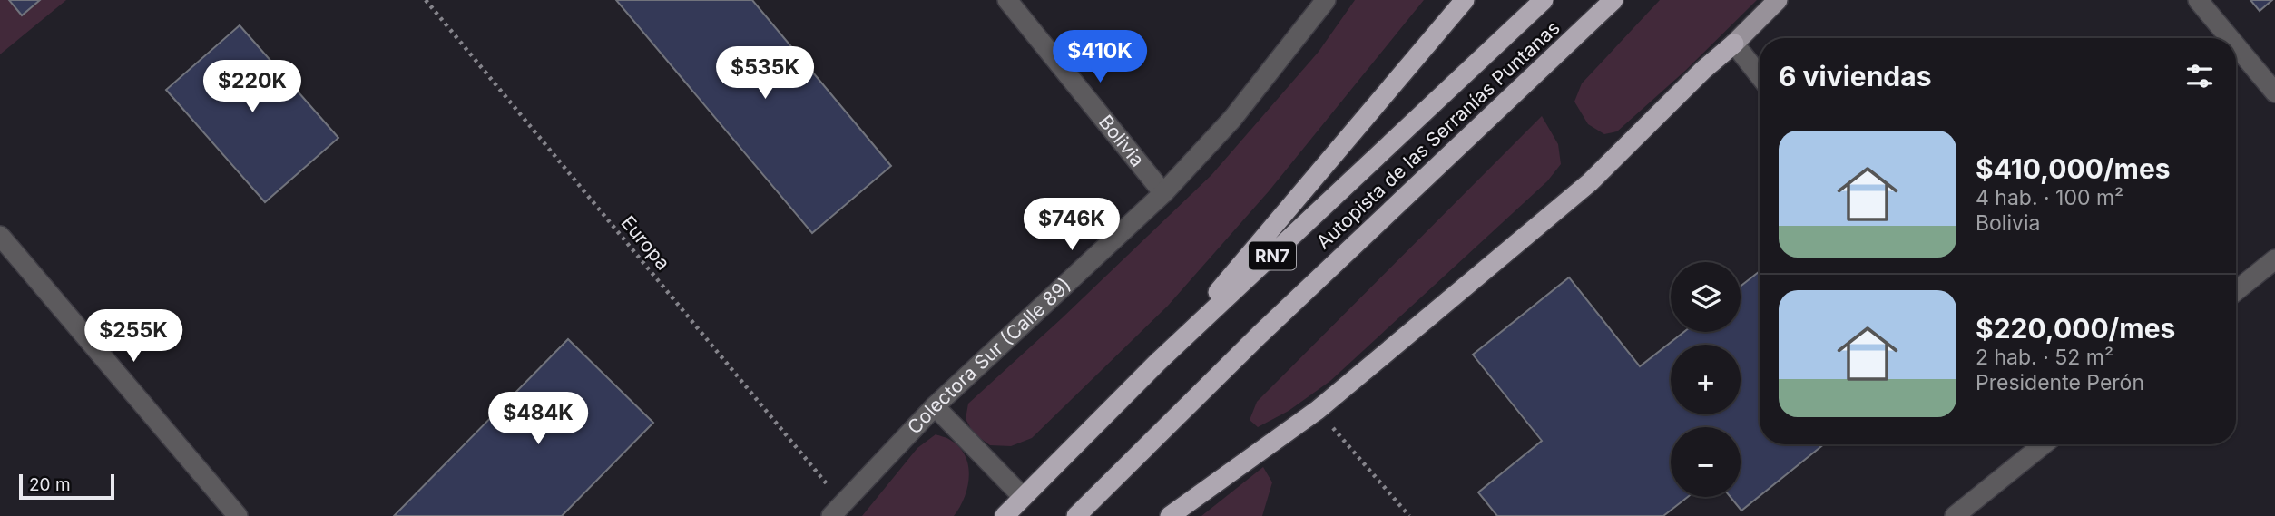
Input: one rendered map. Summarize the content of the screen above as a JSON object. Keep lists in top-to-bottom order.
{
  "streets": {
    "highway": ["Autopista de las Serranías Puntanas", "RN7"],
    "street": ["Bolivia", "Colectora Sur (Calle 89)"],
    "path": ["Europa"]
  },
  "crossings": [
    ["Bolivia", "Colectora Sur (Calle 89)"],
    ["Europa", "Colectora Sur (Calle 89)"]
  ],
  "scale_bar": "20 m",
  "page": {
    "price": [
      "$410K",
      "$535K",
      "$220K",
      "$746K",
      "$255K",
      "$484K"
    ],
    "heading": "6 viviendas",
    "list": [
      {
        "name": "$410,000/mes",
        "note": "4 hab. · 100 m² · Bolivia"
      },
      {
        "name": "$220,000/mes",
        "note": "2 hab. · 52 m² · Presidente Perón"
      }
    ],
    "map_buttons": ["+", "−"],
    "scale": "20 m"
  }
}
